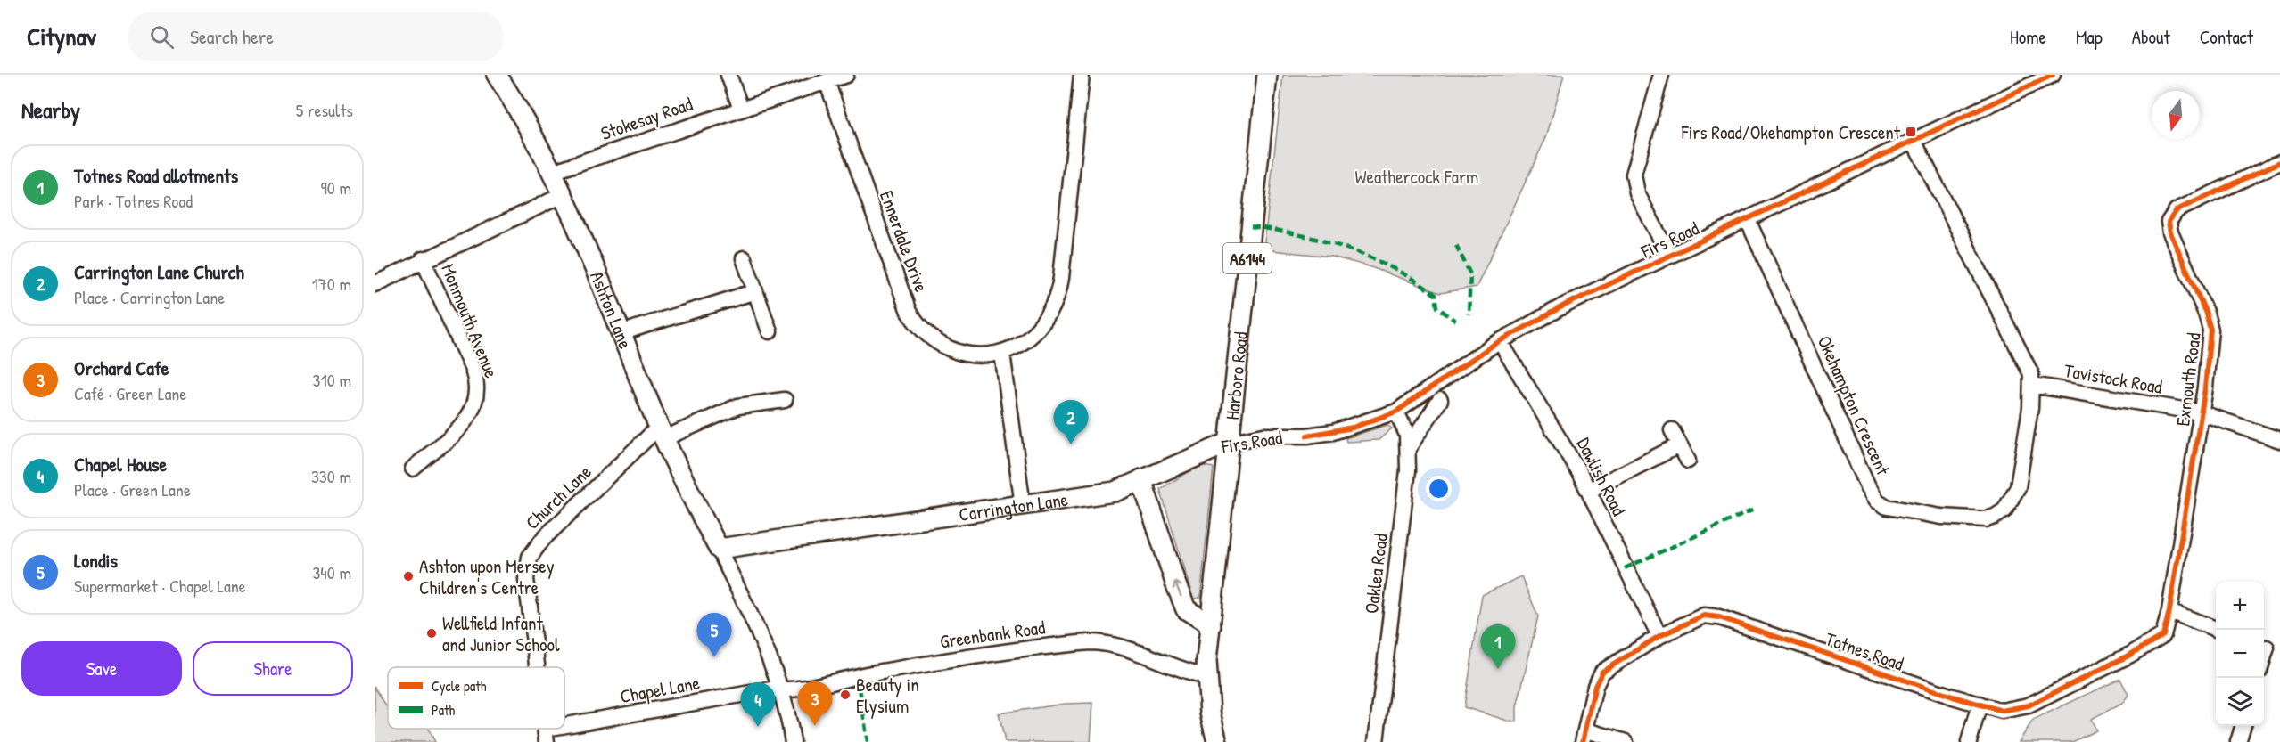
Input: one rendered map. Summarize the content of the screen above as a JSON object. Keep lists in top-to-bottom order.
{
  "streets": {
    "main road": [
      "Firs Road",
      "A6144",
      "Ashton Lane",
      "Harboro Road",
      "Carrington Lane"
    ],
    "street": [
      "Stokesay Road",
      "Ennerdale Drive",
      "Monmouth Avenue",
      "Tavistock Road",
      "Exmouth Road",
      "Okehampton Crescent",
      "Dawlish Road",
      "Church Lane",
      "Oaklea Road",
      "Greenbank Road",
      "Totnes Road",
      "Chapel Lane"
    ]
  },
  "crossings": [
    ["Stokesay Road", "Ennerdale Drive"],
    ["Stokesay Road", "Ashton Lane"],
    ["Firs Road", "Harboro Road"],
    ["Firs Road", "Okehampton Crescent"],
    ["Firs Road", "Dawlish Road"],
    ["Firs Road", "Carrington Lane"],
    ["Firs Road", "Oaklea Road"],
    ["A6144", "Harboro Road"],
    ["A6144", "Greenbank Road"],
    ["Ashton Lane", "Church Lane"],
    ["Ashton Lane", "Carrington Lane"],
    ["Harboro Road", "Greenbank Road"],
    ["Tavistock Road", "Exmouth Road"],
    ["Tavistock Road", "Okehampton Crescent"],
    ["Exmouth Road", "Totnes Road"],
    ["Dawlish Road", "Totnes Road"],
    ["Greenbank Road", "Chapel Lane"]
  ],
  "parks": ["Weathercock Farm"],
  "places": {
    "transit": ["Firs Road/Okehampton Crescent"],
    "other": ["Ashton upon Mersey Children's Centre", "Wellfield Infant and Junior School", "Beauty in Elysium"]
  },
  "legend": ["Cycle path", "Path"],
  "north": "bottom",
  "page": {
    "header": "Citynav",
    "search": "Search here",
    "nav": [
      "Home",
      "Map",
      "About",
      "Contact"
    ],
    "heading": ["Nearby", "5 results"],
    "list": [
      {
        "mark": "1",
        "name": "Totnes Road allotments",
        "note": "Park · Totnes Road",
        "value": "90 m"
      },
      {
        "mark": "2",
        "name": "Carrington Lane Church",
        "note": "Place · Carrington Lane",
        "value": "170 m"
      },
      {
        "mark": "3",
        "name": "Orchard Cafe",
        "note": "Café · Green Lane",
        "value": "310 m"
      },
      {
        "mark": "4",
        "name": "Chapel House",
        "note": "Place · Green Lane",
        "value": "330 m"
      },
      {
        "mark": "5",
        "name": "Londis",
        "note": "Supermarket · Chapel Lane",
        "value": "340 m"
      }
    ],
    "pins": [
      "2",
      "5",
      "1",
      "3",
      "4"
    ],
    "map_buttons": ["+", "−"],
    "buttons": ["Save", "Share"]
  }
}
